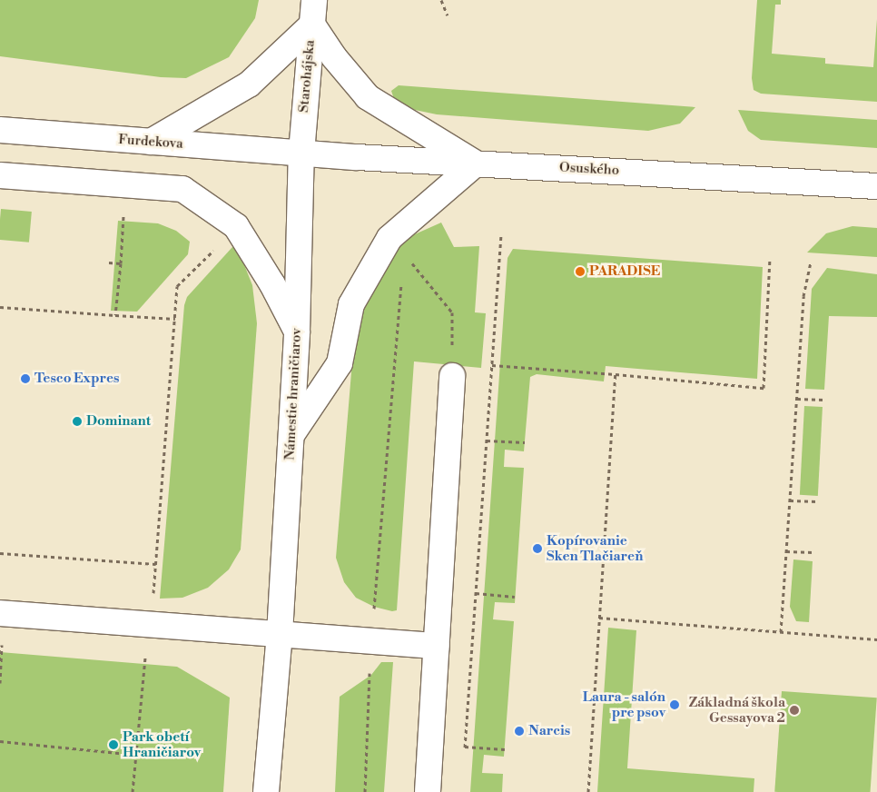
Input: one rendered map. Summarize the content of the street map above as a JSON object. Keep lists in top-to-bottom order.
{
  "streets": {
    "street": [
      "Starohájska",
      "Furdekova",
      "Osuského",
      "Námestie hraničiarov"
    ]
  },
  "crossings": [
    ["Starohájska", "Furdekova"],
    ["Starohájska", "Osuského"],
    ["Starohájska", "Námestie hraničiarov"],
    ["Furdekova", "Osuského"],
    ["Furdekova", "Námestie hraničiarov"],
    ["Osuského", "Námestie hraničiarov"]
  ],
  "places": [
    "PARADISE",
    "Tesco Expres",
    "Dominant",
    "Kopírovanie Sken Tlačiareň",
    "Laura - salón pre psov",
    "Základná škola Gessayova 2",
    "Narcis",
    "Park obetí Hraničiarov"
  ]
}
